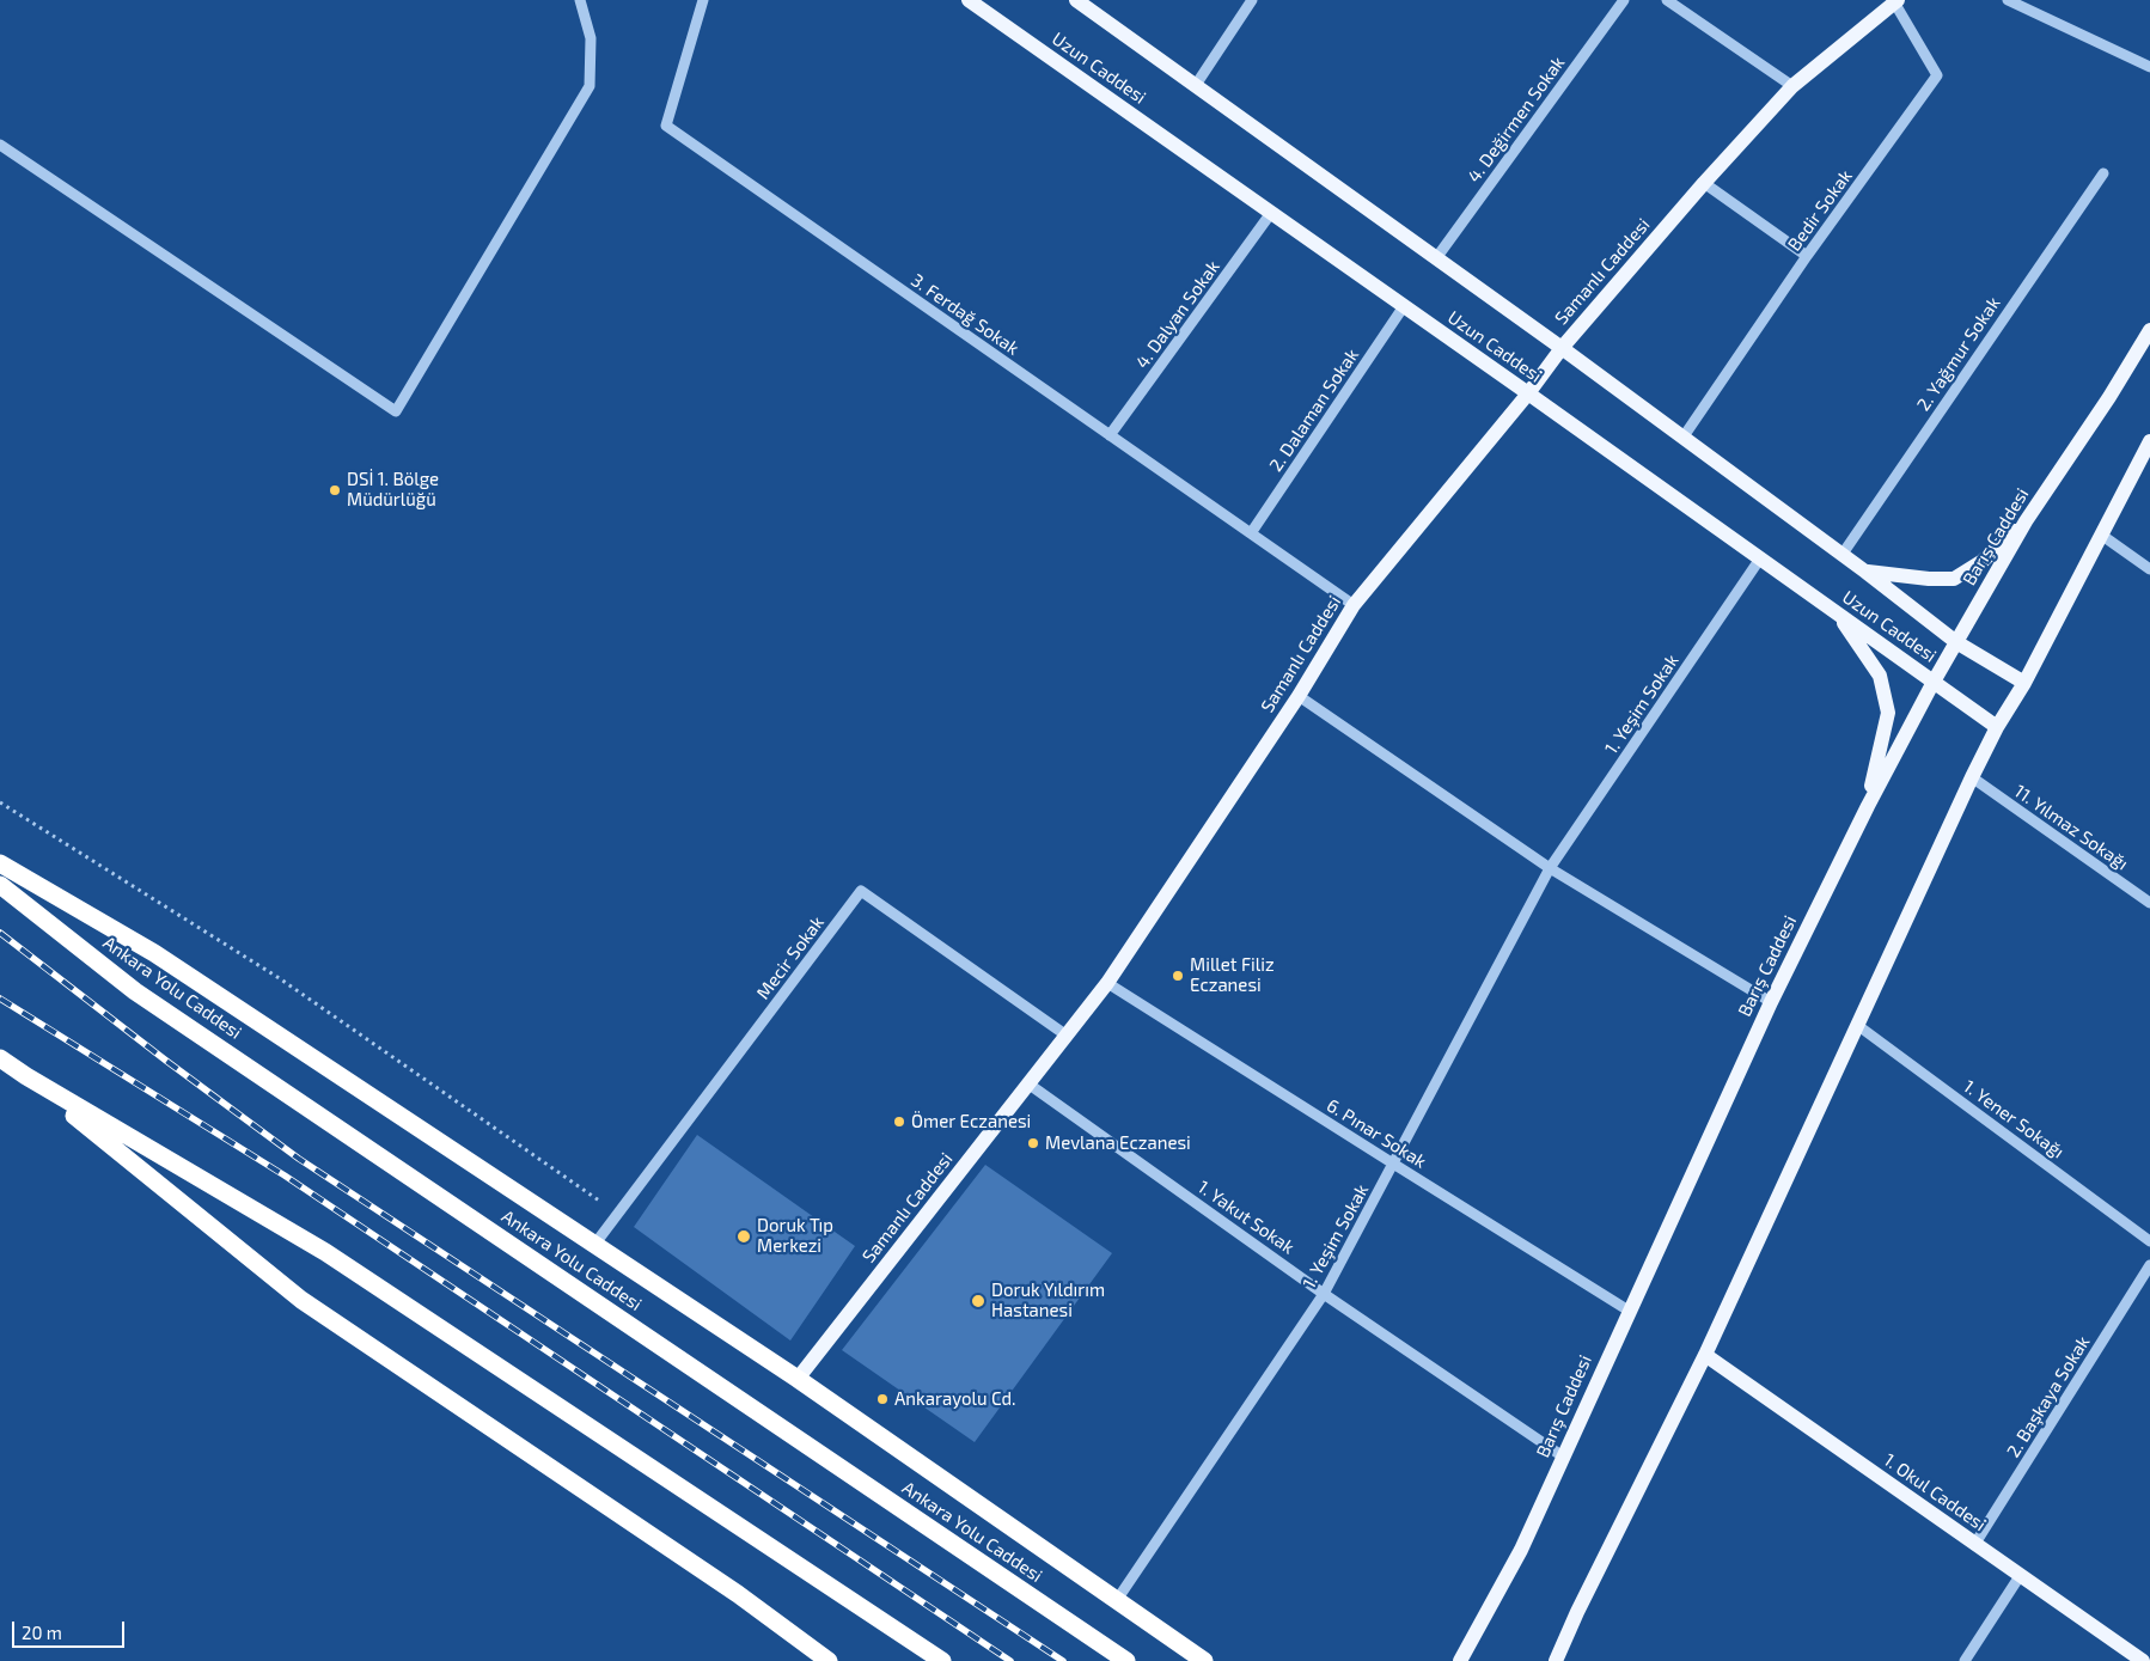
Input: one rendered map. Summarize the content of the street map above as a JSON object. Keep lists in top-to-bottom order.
{
  "streets": {
    "highway": ["Ankara Yolu Caddesi"],
    "main road": [
      "Uzun Caddesi",
      "Samanlı Caddesi",
      "Barış Caddesi",
      "1. Okul Caddesi"
    ],
    "street": [
      "4. Değirmen Sokak",
      "Bedir Sokak",
      "3. Ferdağ Sokak",
      "4. Dalyan Sokak",
      "2. Yağmur Sokak",
      "2. Dalaman Sokak",
      "1. Yeşim Sokak",
      "11. Yılmaz Sokağı",
      "Mecir Sokak",
      "1. Yener Sokağı",
      "6. Pınar Sokak",
      "1. Yakut Sokak",
      "2. Başkaya Sokak"
    ]
  },
  "crossings": [
    ["Uzun Caddesi", "4. Değirmen Sokak"],
    ["Uzun Caddesi", "Bedir Sokak"],
    ["Uzun Caddesi", "Samanlı Caddesi"],
    ["Uzun Caddesi", "4. Dalyan Sokak"],
    ["Uzun Caddesi", "2. Yağmur Sokak"],
    ["Uzun Caddesi", "2. Dalaman Sokak"],
    ["Uzun Caddesi", "Barış Caddesi"],
    ["Uzun Caddesi", "1. Yeşim Sokak"],
    ["Bedir Sokak", "Samanlı Caddesi"],
    ["Samanlı Caddesi", "3. Ferdağ Sokak"],
    ["Samanlı Caddesi", "Mecir Sokak"],
    ["Samanlı Caddesi", "6. Pınar Sokak"],
    ["Samanlı Caddesi", "1. Yakut Sokak"],
    ["3. Ferdağ Sokak", "4. Dalyan Sokak"],
    ["3. Ferdağ Sokak", "2. Dalaman Sokak"],
    ["Barış Caddesi", "6. Pınar Sokak"],
    ["Barış Caddesi", "1. Yakut Sokak"],
    ["1. Yeşim Sokak", "6. Pınar Sokak"],
    ["1. Yeşim Sokak", "1. Yakut Sokak"],
    ["2. Başkaya Sokak", "1. Okul Caddesi"]
  ],
  "places": [
    "DSİ 1. Bölge Müdürlüğü",
    "Millet Filiz Eczanesi",
    "Ömer Eczanesi",
    "Mevlana Eczanesi",
    "Doruk Tıp Merkezi",
    "Doruk Yıldırım Hastanesi",
    "Ankarayolu Cd."
  ],
  "scale_bar": "20 m"
}
